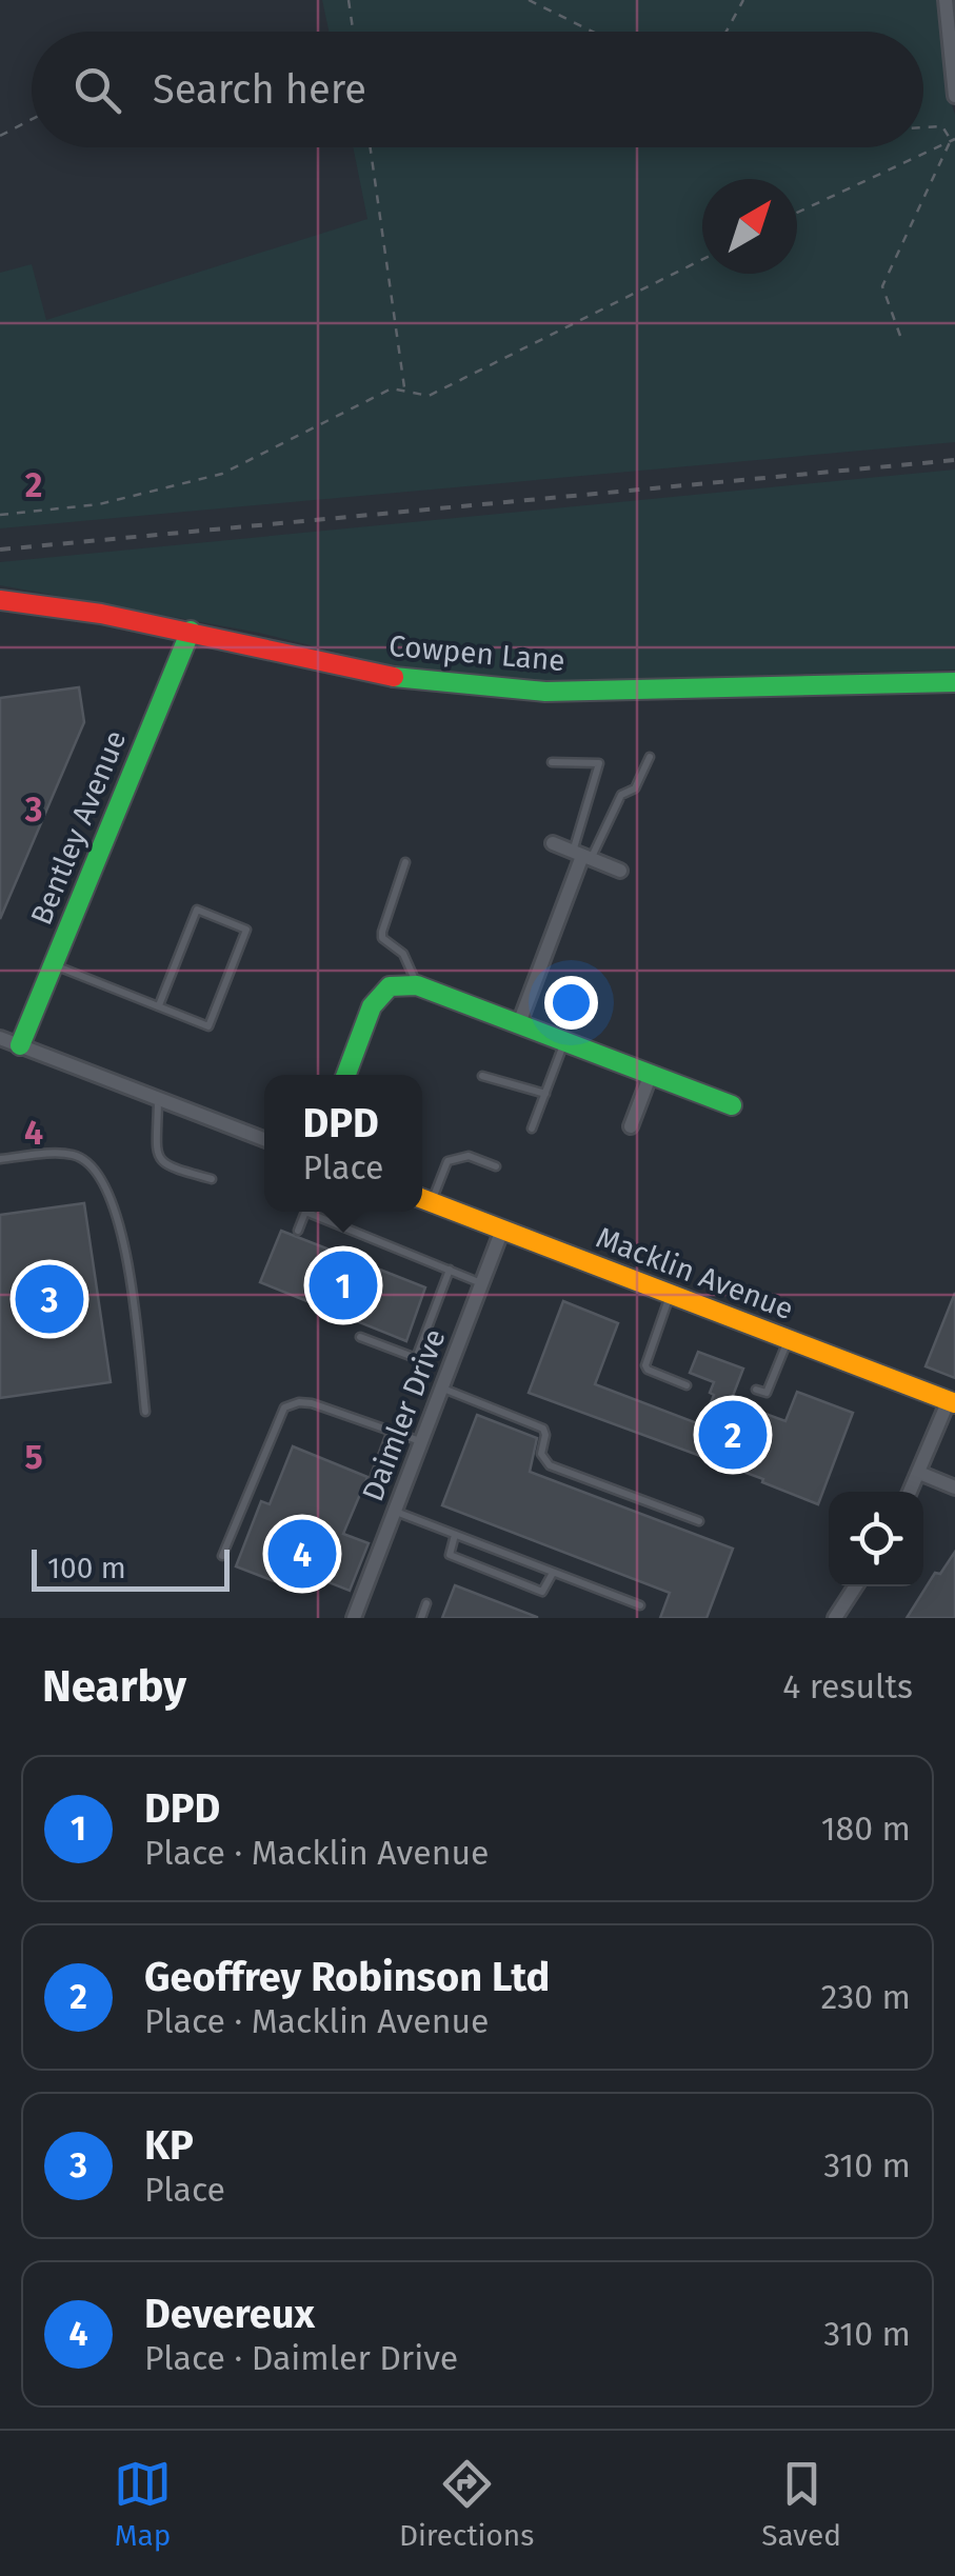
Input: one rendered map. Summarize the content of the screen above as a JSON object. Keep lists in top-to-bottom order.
{
  "streets": {
    "street": [
      "Cowpen Lane",
      "Bentley Avenue",
      "Macklin Avenue",
      "Daimler Drive"
    ]
  },
  "crossings": [
    ["Cowpen Lane", "Bentley Avenue"],
    ["Macklin Avenue", "Daimler Drive"]
  ],
  "scale_bar": "100 m",
  "north": "top right",
  "page": {
    "search": "Search here",
    "popup": ["DPD", "Place"],
    "pins": [
      "1",
      "3",
      "2",
      "4"
    ],
    "scale": "100 m",
    "heading": ["Nearby", "4 results"],
    "list": [
      {
        "mark": "1",
        "name": "DPD",
        "note": "Place · Macklin Avenue",
        "value": "180 m"
      },
      {
        "mark": "2",
        "name": "Geoffrey Robinson Ltd",
        "note": "Place · Macklin Avenue",
        "value": "230 m"
      },
      {
        "mark": "3",
        "name": "KP",
        "note": "Place",
        "value": "310 m"
      },
      {
        "mark": "4",
        "name": "Devereux",
        "note": "Place · Daimler Drive",
        "value": "310 m"
      }
    ],
    "nav": ["Map", "Directions", "Saved"]
  },
  "grid": {
    "rows": [
      "2",
      "3",
      "4",
      "5"
    ]
  }
}
